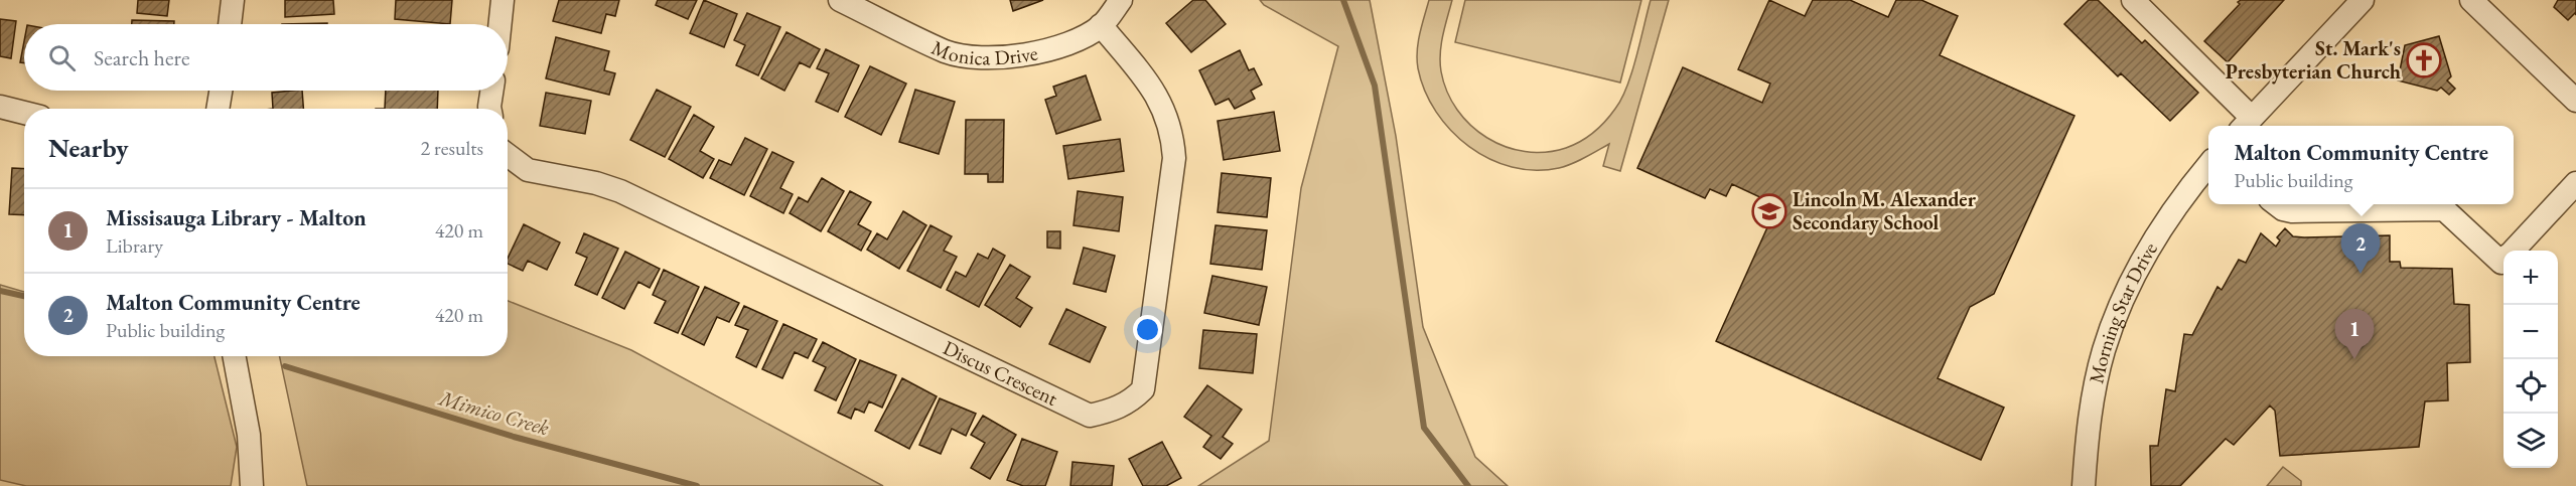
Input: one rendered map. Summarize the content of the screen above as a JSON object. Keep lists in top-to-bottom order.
{
  "streets": {
    "street": ["Monica Drive", "Morning Star Drive", "Discus Crescent"]
  },
  "crossings": [
    ["Monica Drive", "Discus Crescent"]
  ],
  "water": ["Mimico Creek"],
  "places": {
    "church": ["St. Mark's Presbyterian Church"],
    "school or university": ["Lincoln M. Alexander Secondary School"]
  },
  "page": {
    "search": "Search here",
    "heading": ["Nearby", "2 results"],
    "popup": ["Malton Community Centre", "Public building"],
    "list": [
      {
        "mark": "1",
        "name": "Missisauga Library - Malton",
        "note": "Library",
        "value": "420 m"
      },
      {
        "mark": "2",
        "name": "Malton Community Centre",
        "note": "Public building",
        "value": "420 m"
      }
    ],
    "pins": ["2", "1"],
    "map_buttons": ["+", "−"]
  }
}
